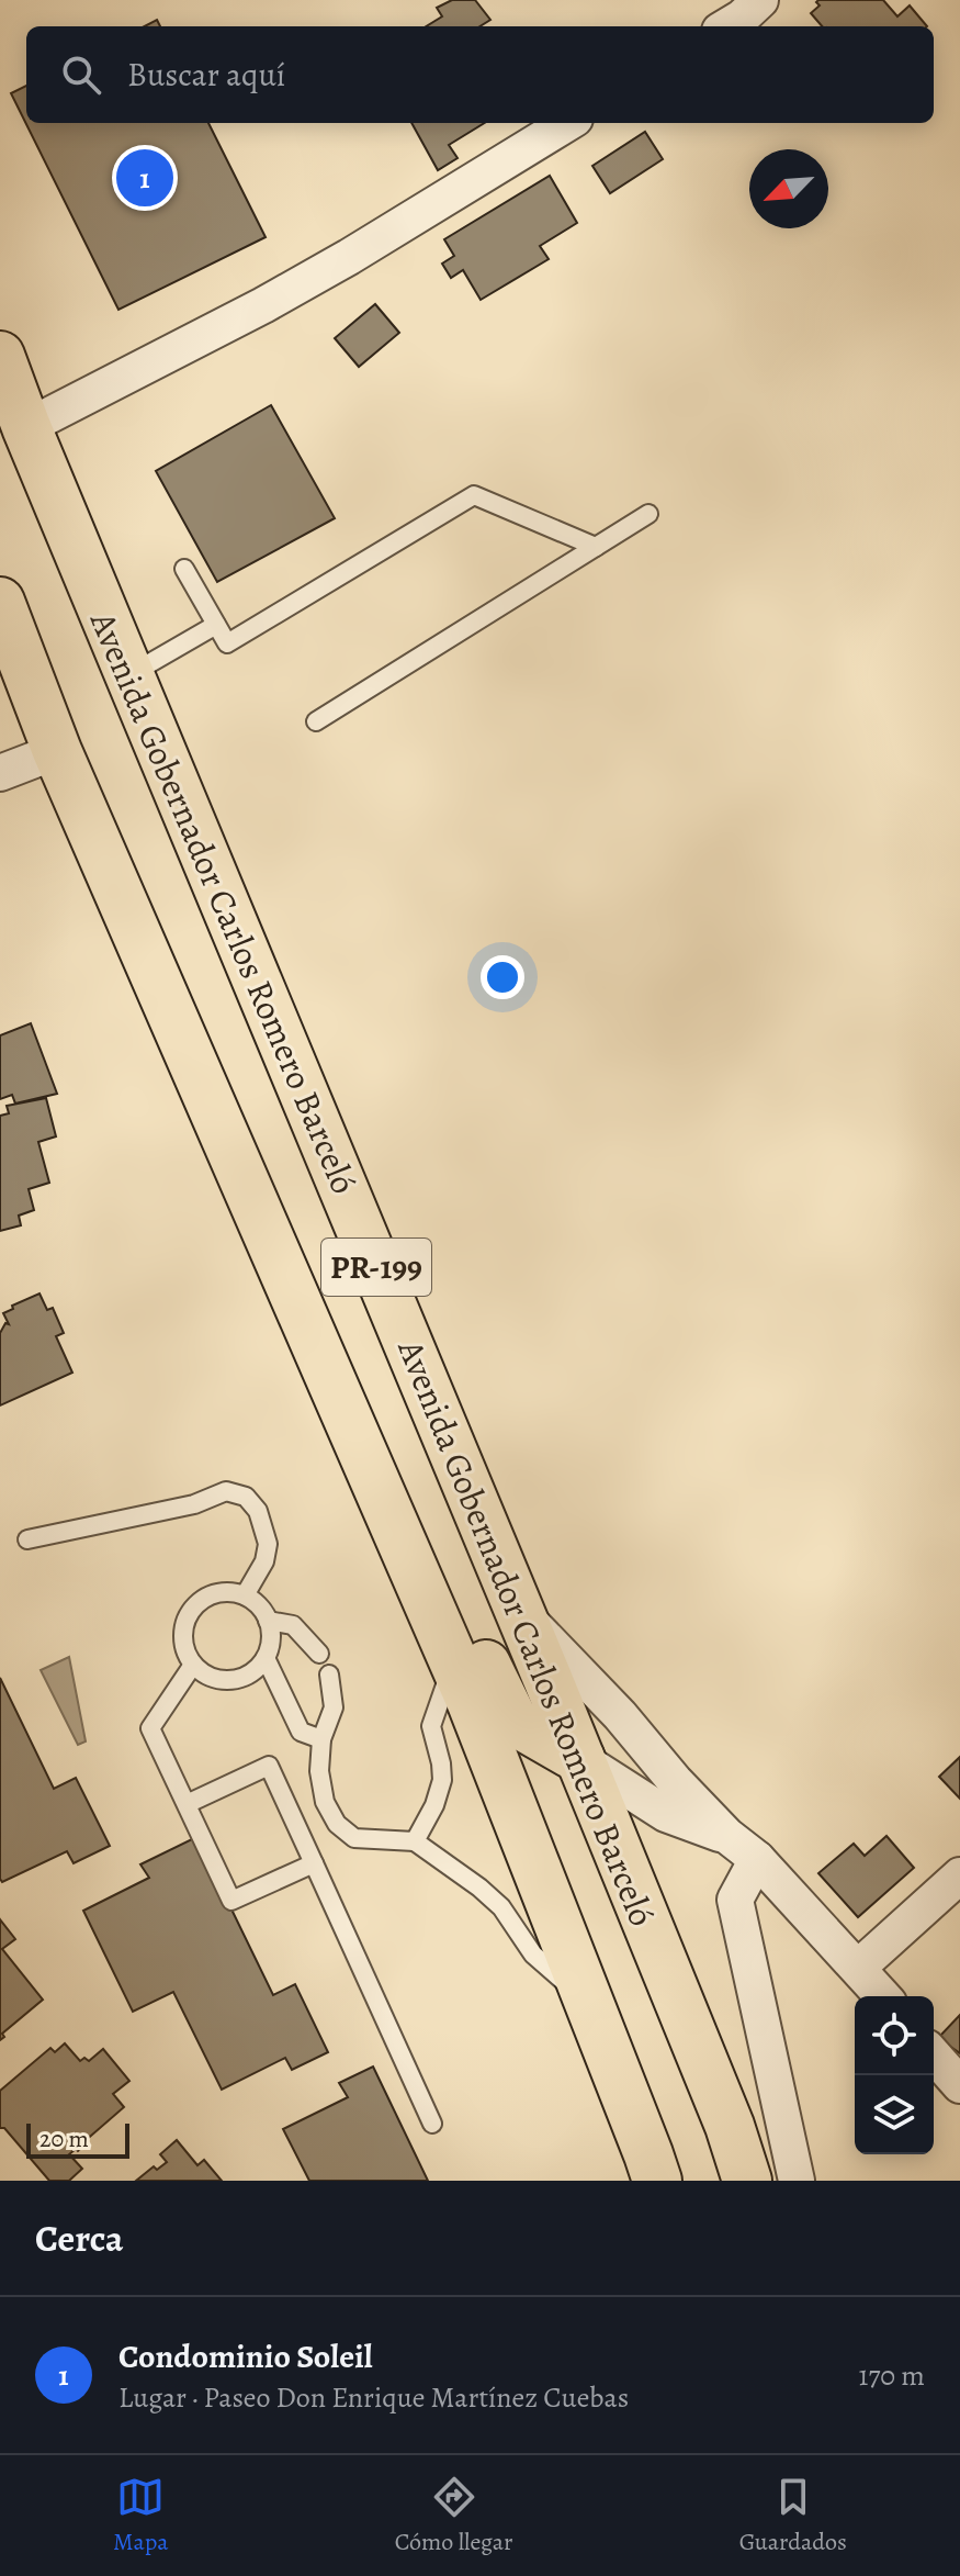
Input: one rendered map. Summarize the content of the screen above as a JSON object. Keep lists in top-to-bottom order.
{
  "streets": {
    "main road": ["Avenida Gobernador Carlos Romero Barceló", "PR-199"]
  },
  "scale_bar": "20 m",
  "north": "bottom left",
  "page": {
    "search": "Buscar aquí",
    "pins": "1",
    "scale": "20 m",
    "heading": "Cerca",
    "list": [
      {
        "mark": "1",
        "name": "Condominio Soleil",
        "note": "Lugar · Paseo Don Enrique Martínez Cuebas",
        "value": "170 m"
      }
    ],
    "nav": ["Mapa", "Cómo llegar", "Guardados"]
  }
}
